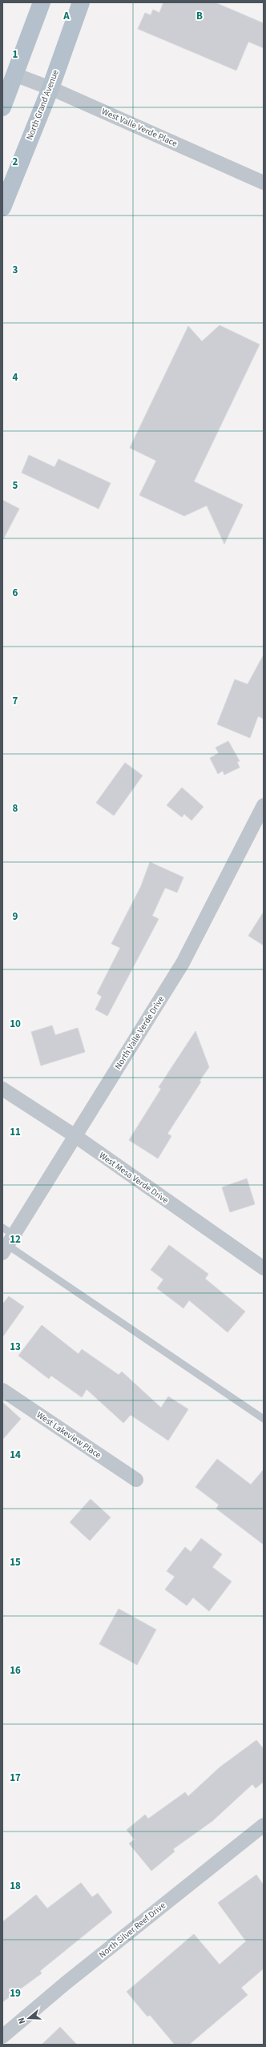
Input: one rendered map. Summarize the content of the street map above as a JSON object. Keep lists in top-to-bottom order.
{
  "streets": {
    "main road": ["North Grand Avenue"],
    "street": [
      "West Valle Verde Place",
      "North Valle Verde Drive",
      "West Mesa Verde Drive",
      "West Lakeview Place",
      "North Silver Reef Drive"
    ]
  },
  "crossings": [
    ["North Grand Avenue", "West Valle Verde Place"],
    ["North Valle Verde Drive", "West Mesa Verde Drive"]
  ],
  "north": "left",
  "grid": {
    "columns": ["A", "B"],
    "rows": [
      "1",
      "2",
      "3",
      "4",
      "5",
      "6",
      "7",
      "8",
      "9",
      "10",
      "11",
      "12",
      "13",
      "14",
      "15",
      "16",
      "17",
      "18",
      "19"
    ]
  }
}
